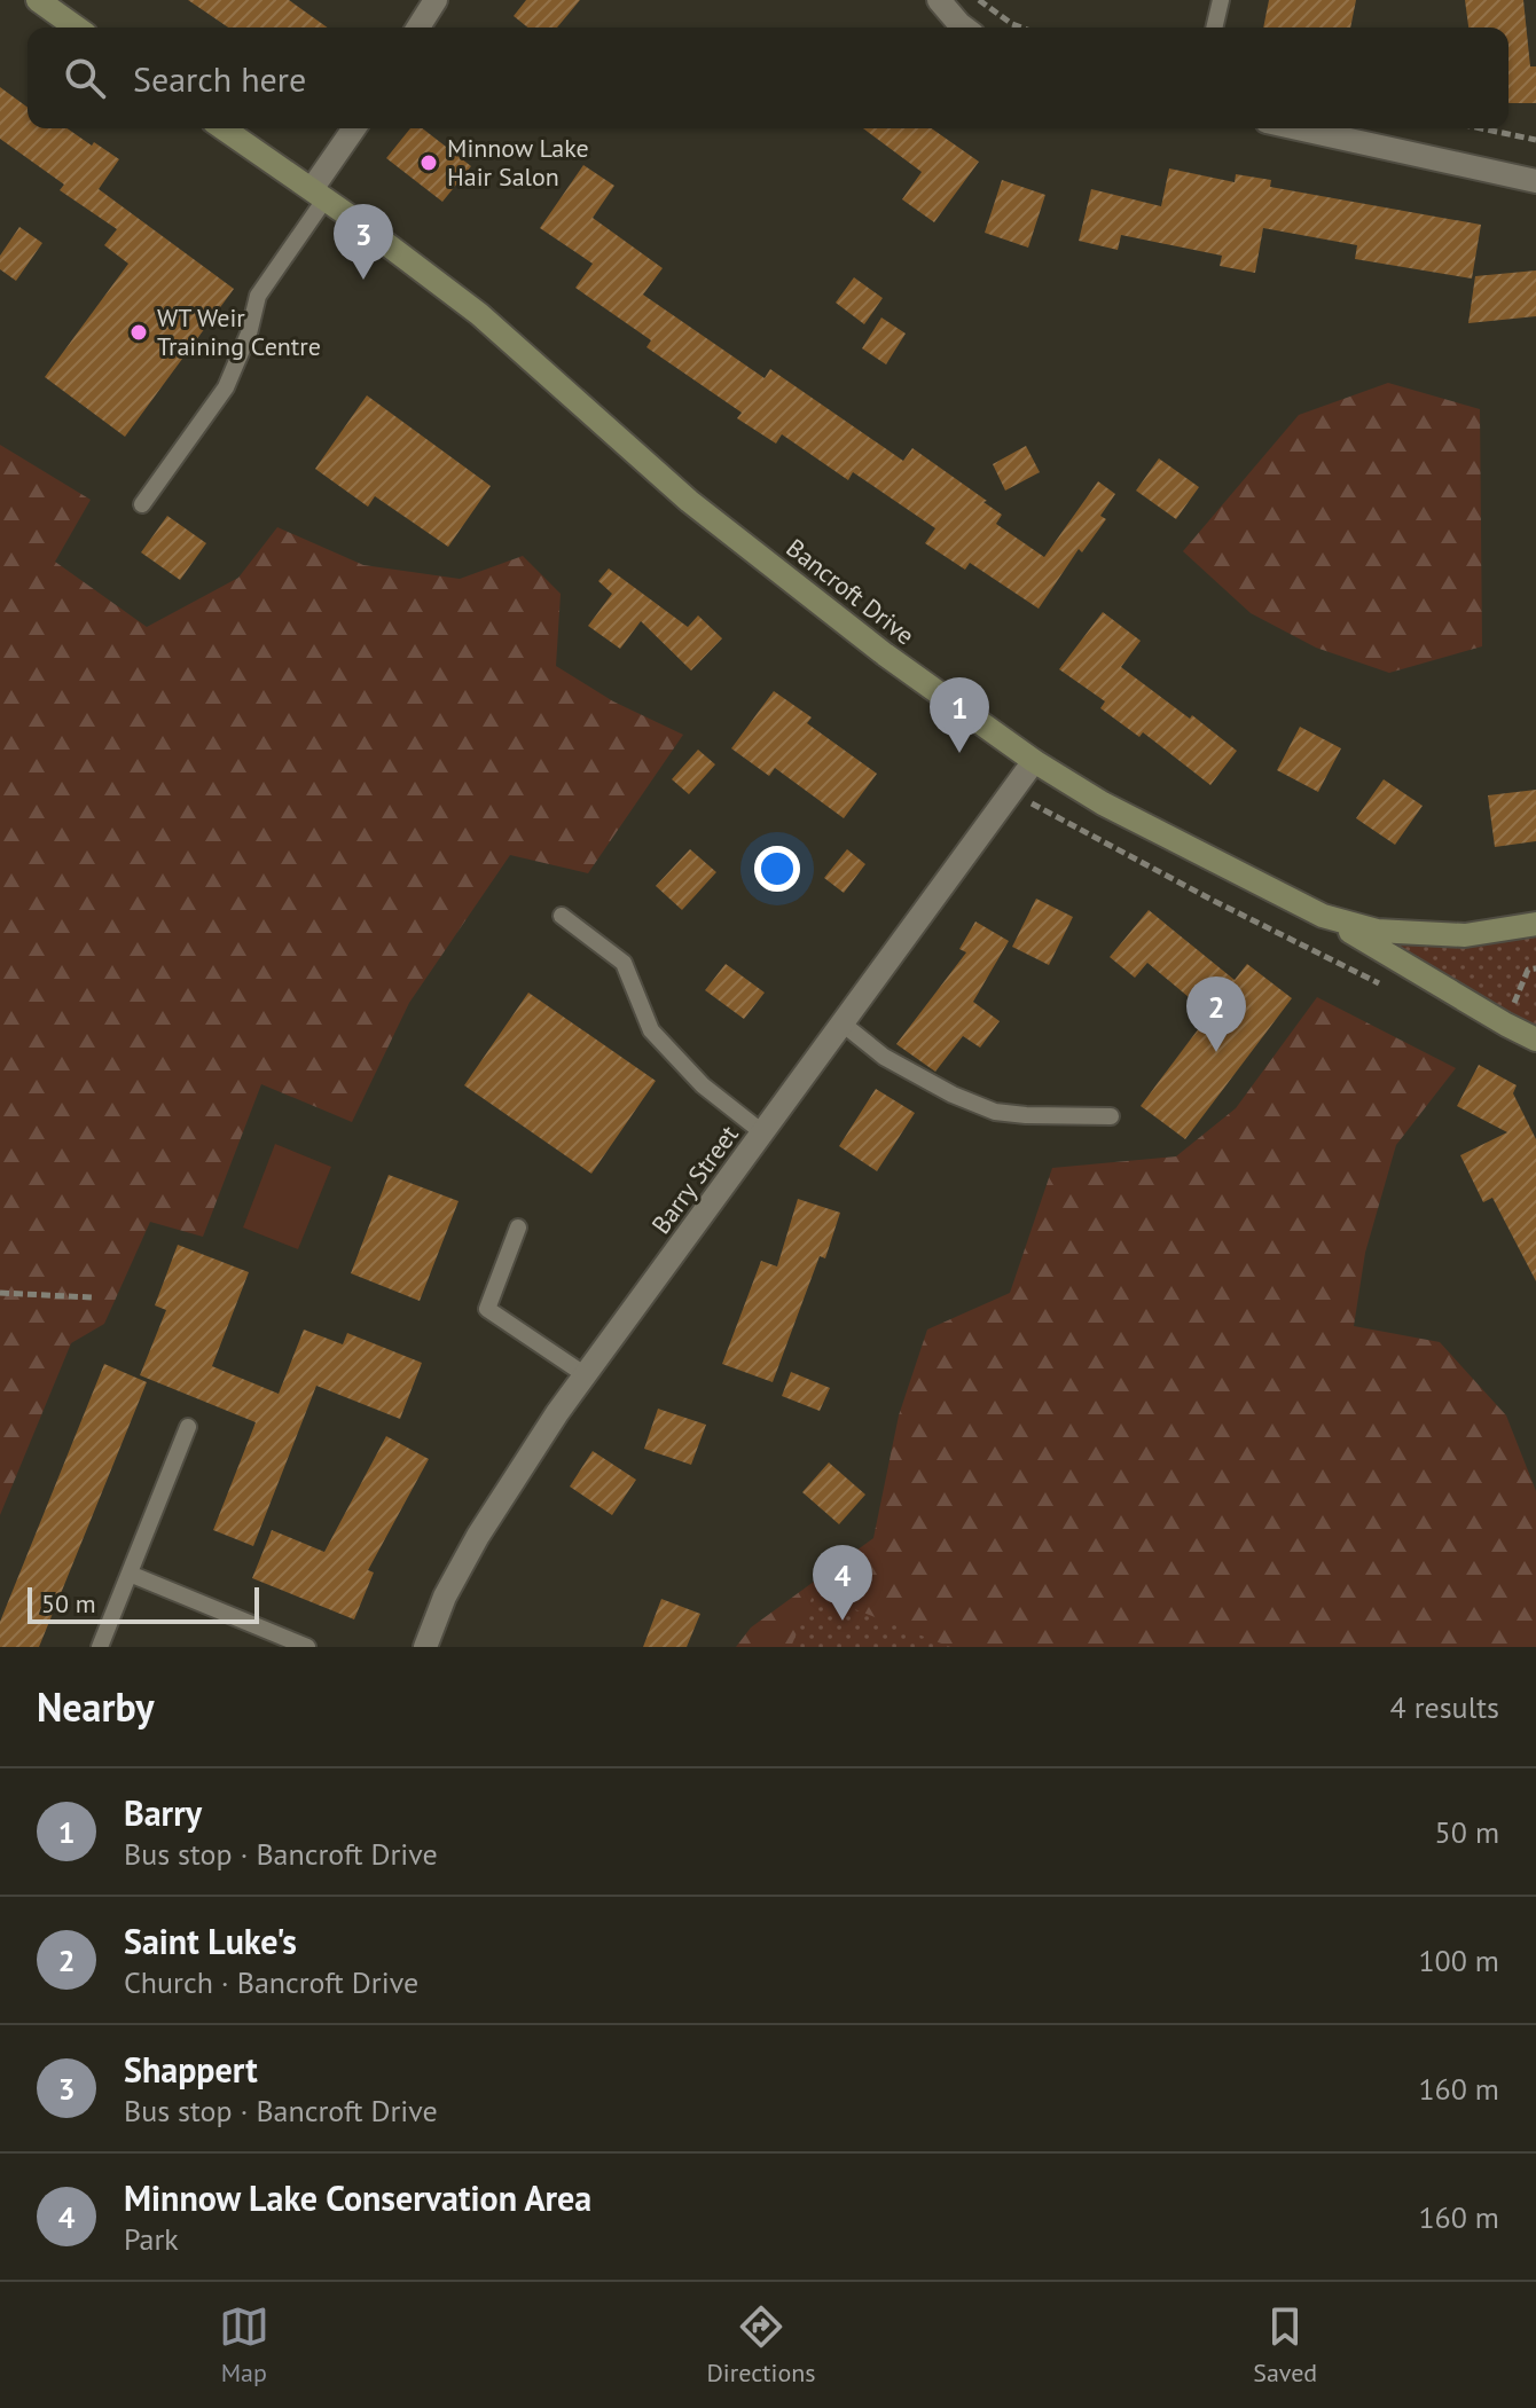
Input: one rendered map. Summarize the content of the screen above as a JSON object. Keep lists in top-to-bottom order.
{
  "streets": {
    "main road": ["Bancroft Drive"],
    "street": ["Barry Street"]
  },
  "crossings": [
    ["Bancroft Drive", "Barry Street"]
  ],
  "places": ["Minnow Lake Hair Salon", "WT Weir Training Centre"],
  "scale_bar": "50 m",
  "page": {
    "search": "Search here",
    "pins": [
      "3",
      "1",
      "2",
      "4"
    ],
    "scale": "50 m",
    "heading": ["Nearby", "4 results"],
    "list": [
      {
        "mark": "1",
        "name": "Barry",
        "note": "Bus stop · Bancroft Drive",
        "value": "50 m"
      },
      {
        "mark": "2",
        "name": "Saint Luke's",
        "note": "Church · Bancroft Drive",
        "value": "100 m"
      },
      {
        "mark": "3",
        "name": "Shappert",
        "note": "Bus stop · Bancroft Drive",
        "value": "160 m"
      },
      {
        "mark": "4",
        "name": "Minnow Lake Conservation Area",
        "note": "Park",
        "value": "160 m"
      }
    ],
    "nav": ["Map", "Directions", "Saved"]
  }
}
